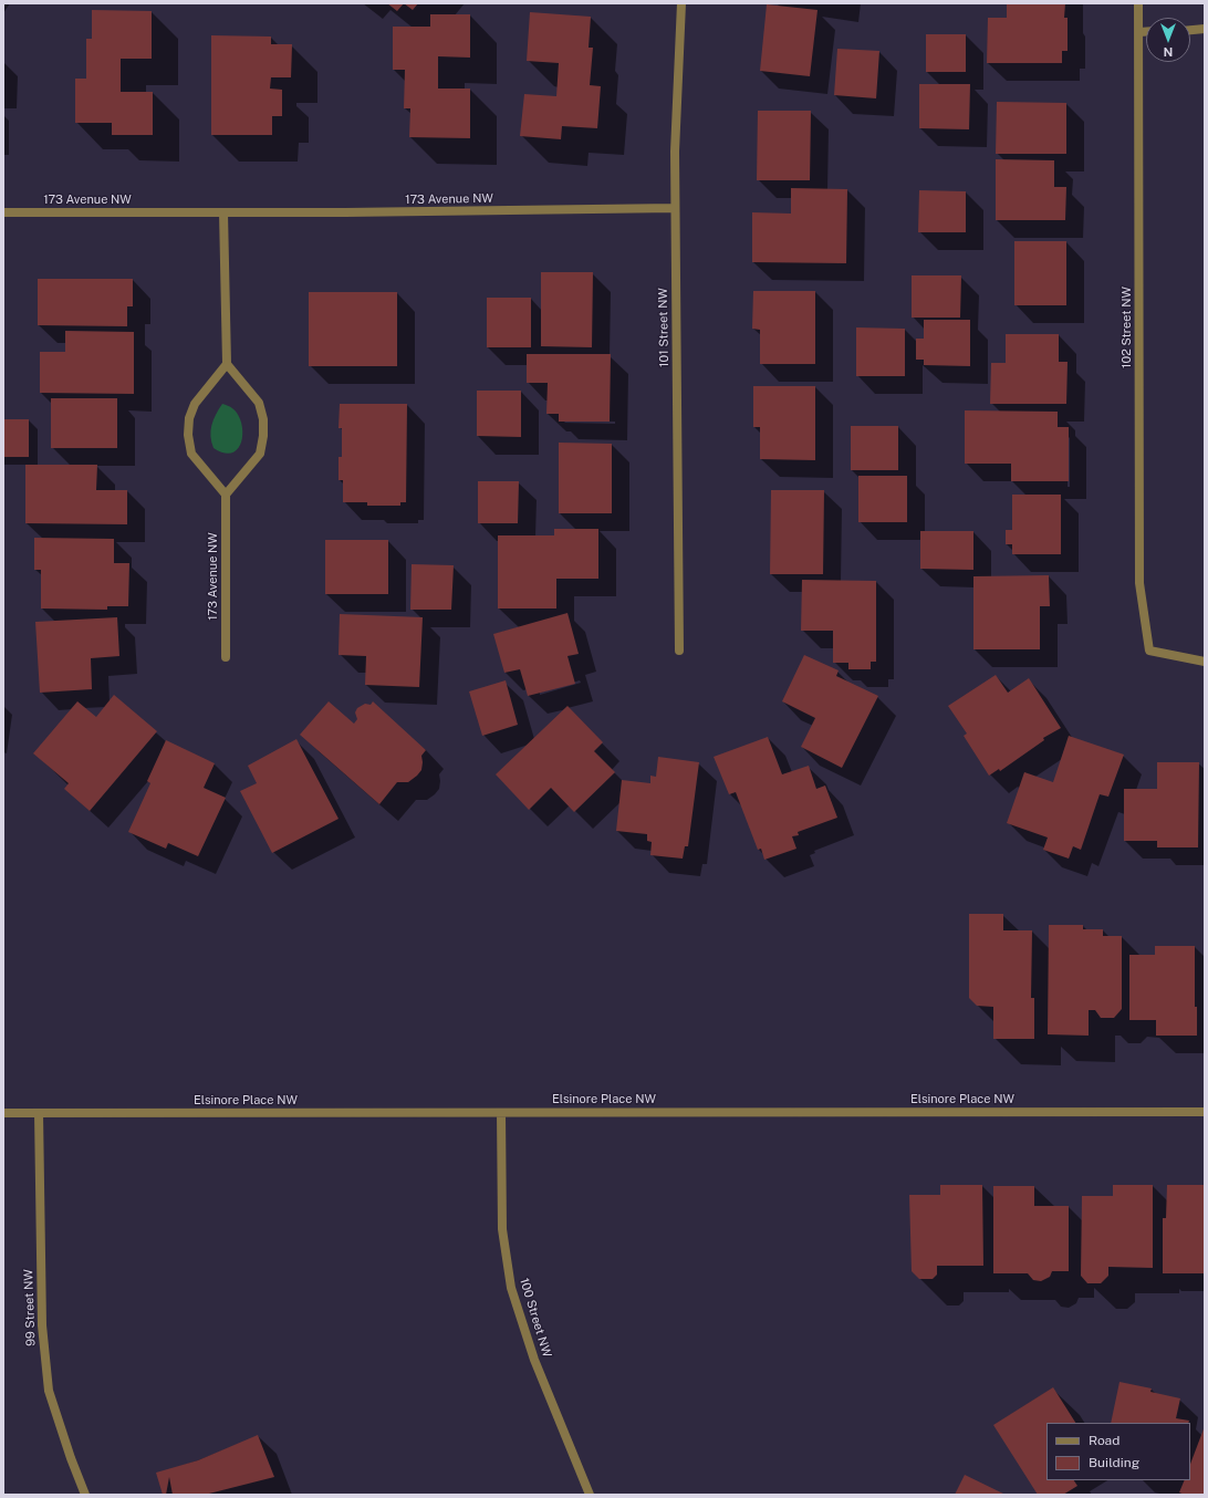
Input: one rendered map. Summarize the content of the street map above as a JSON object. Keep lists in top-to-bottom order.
{
  "streets": {
    "street": [
      "173 Avenue NW",
      "101 Street NW",
      "102 Street NW",
      "Elsinore Place NW",
      "99 Street NW",
      "100 Street NW"
    ]
  },
  "crossings": [
    ["173 Avenue NW", "101 Street NW"],
    ["Elsinore Place NW", "99 Street NW"],
    ["Elsinore Place NW", "100 Street NW"]
  ],
  "legend": ["Road", "Building"],
  "north": "bottom"
}
